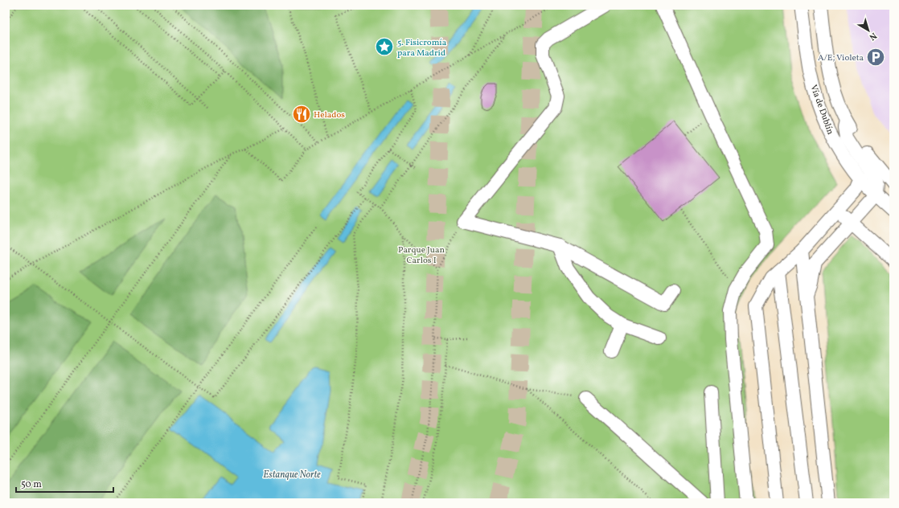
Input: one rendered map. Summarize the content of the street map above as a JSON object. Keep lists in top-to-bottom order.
{
  "streets": {
    "street": ["Vía de Dublín"]
  },
  "water": ["Estanque Norte"],
  "parks": ["Parque Juan Carlos I"],
  "places": {
    "place": ["5. Fisicromía para Madrid"],
    "parking": ["A/E; Violeta"],
    "restaurant": ["Helados"]
  },
  "scale_bar": "50 m",
  "north": "bottom right"
}
